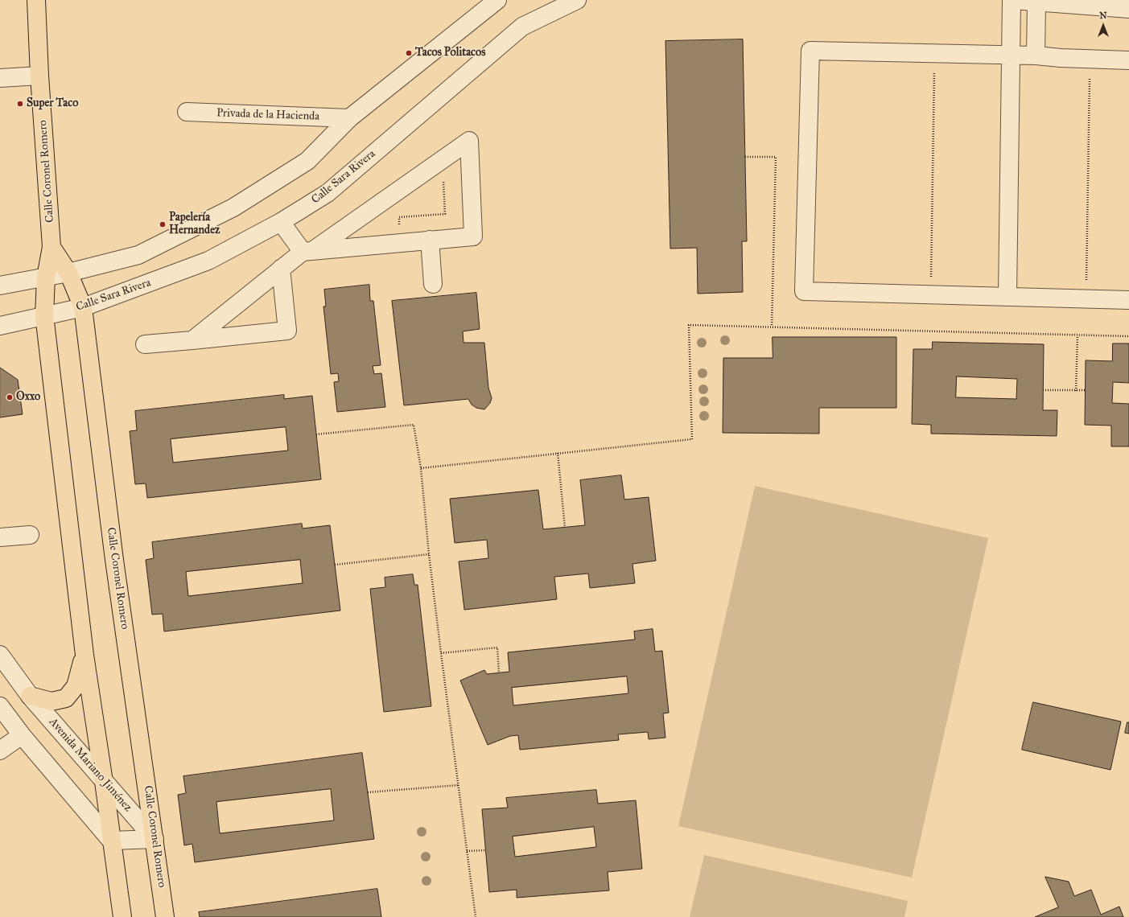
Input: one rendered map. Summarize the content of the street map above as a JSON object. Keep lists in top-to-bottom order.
{
  "streets": {
    "main road": ["Calle Coronel Romero"],
    "street": ["Privada de la Hacienda", "Calle Sara Rivera", "Avenida Mariano Jiménez"]
  },
  "crossings": [
    ["Calle Coronel Romero", "Calle Sara Rivera"],
    ["Calle Coronel Romero", "Avenida Mariano Jiménez"]
  ],
  "places": [
    "Tacos Politacos",
    "Super Taco",
    "Papelería Hernandez",
    "Oxxo"
  ],
  "north": "top"
}
